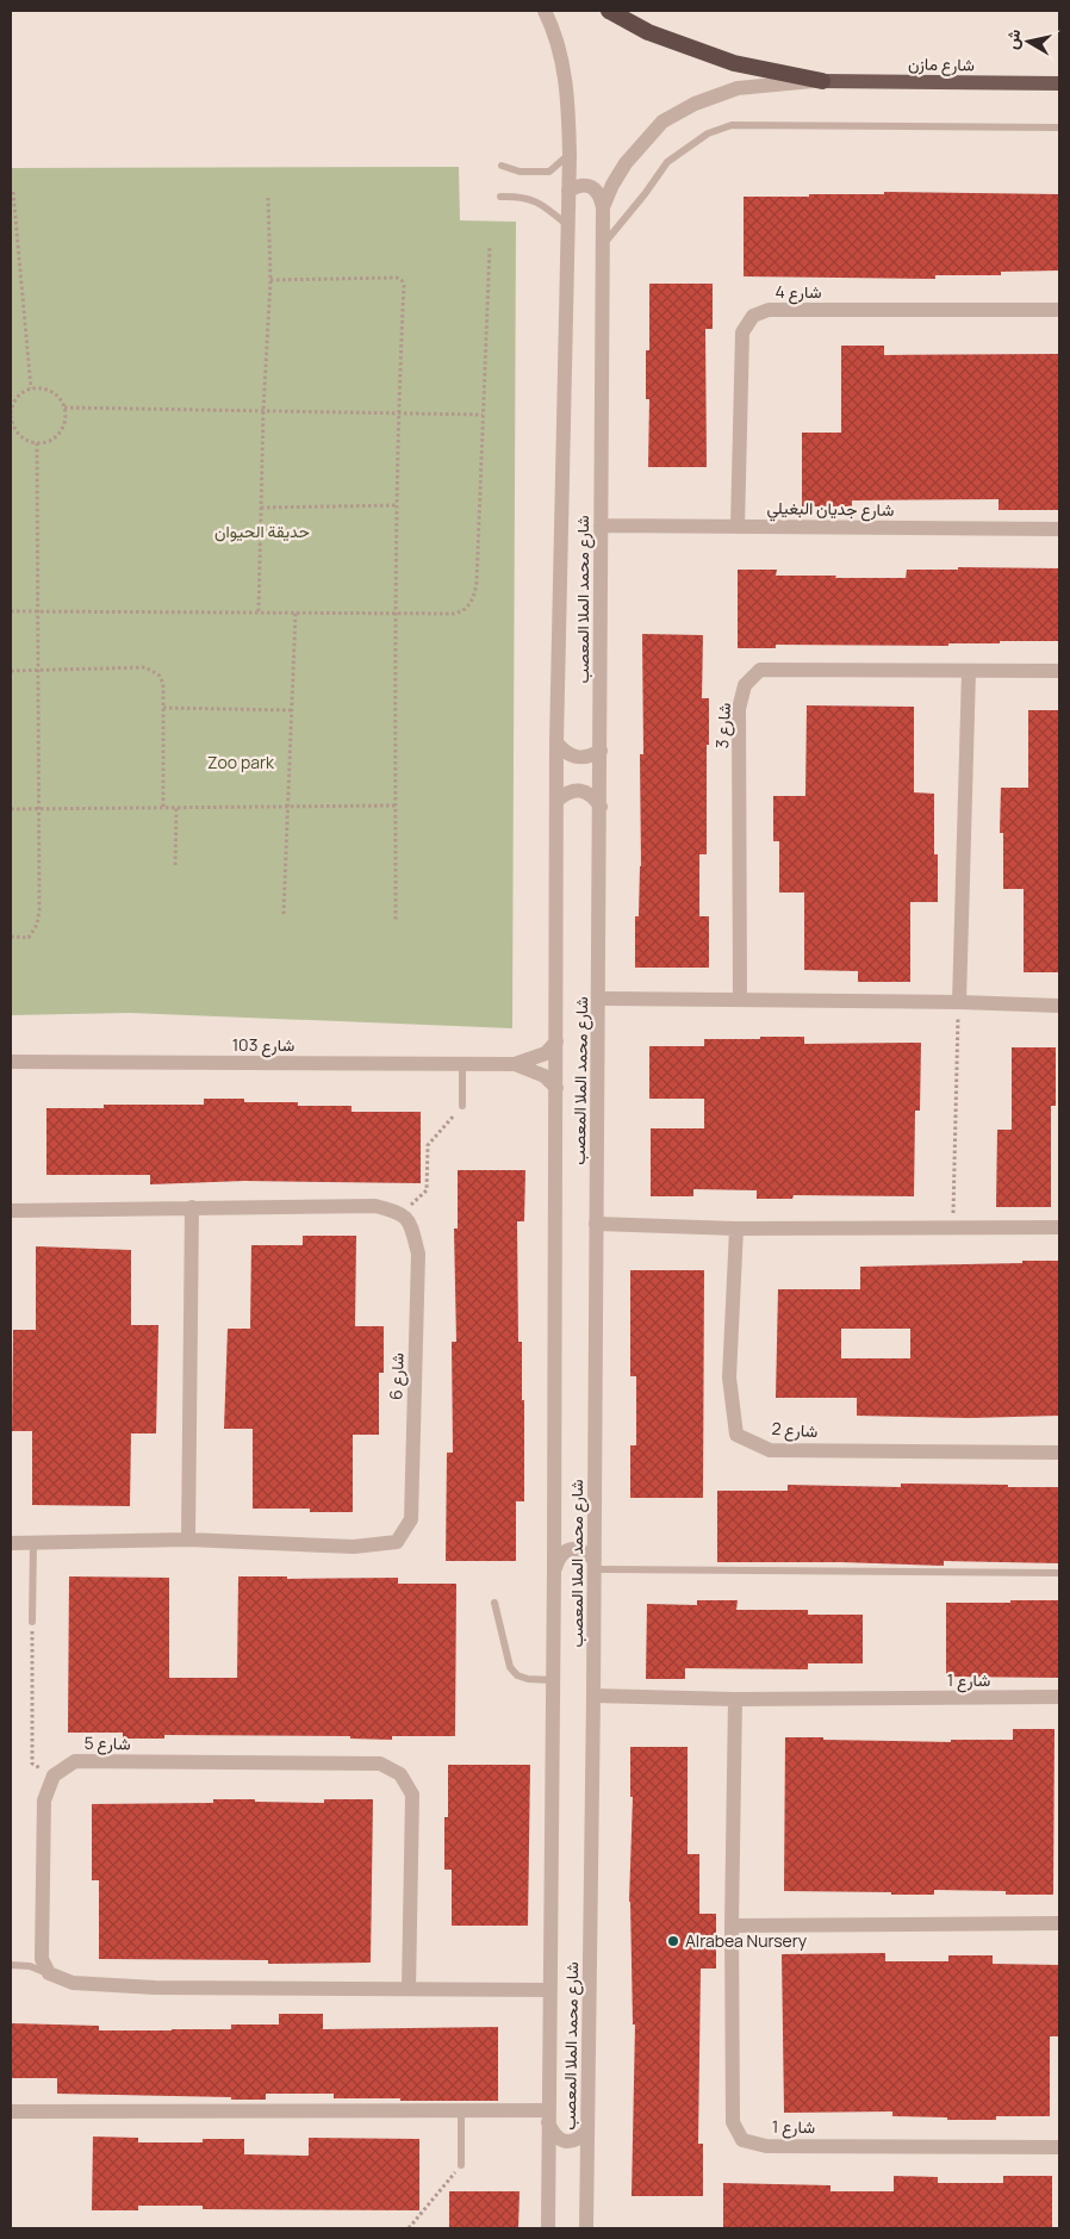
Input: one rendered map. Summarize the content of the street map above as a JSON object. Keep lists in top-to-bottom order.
{
  "streets": {
    "main road": ["شارع مازن"],
    "street": [
      "شارع 4",
      "شارع جديان البغيلي",
      "شارع محمد الملا المعصب",
      "شارع 3",
      "شارع 103",
      "شارع 6",
      "شارع 2",
      "شارع 1",
      "شارع 5"
    ]
  },
  "crossings": [
    ["شارع مازن", "شارع محمد الملا المعصب"],
    ["شارع 4", "شارع جديان البغيلي"],
    ["شارع جديان البغيلي", "شارع محمد الملا المعصب"],
    ["شارع محمد الملا المعصب", "شارع 103"],
    ["شارع محمد الملا المعصب", "شارع 1"]
  ],
  "parks": ["حديقة الحيوان", "Zoo park"],
  "places": ["Alrabea Nursery"],
  "north": "left"
}
